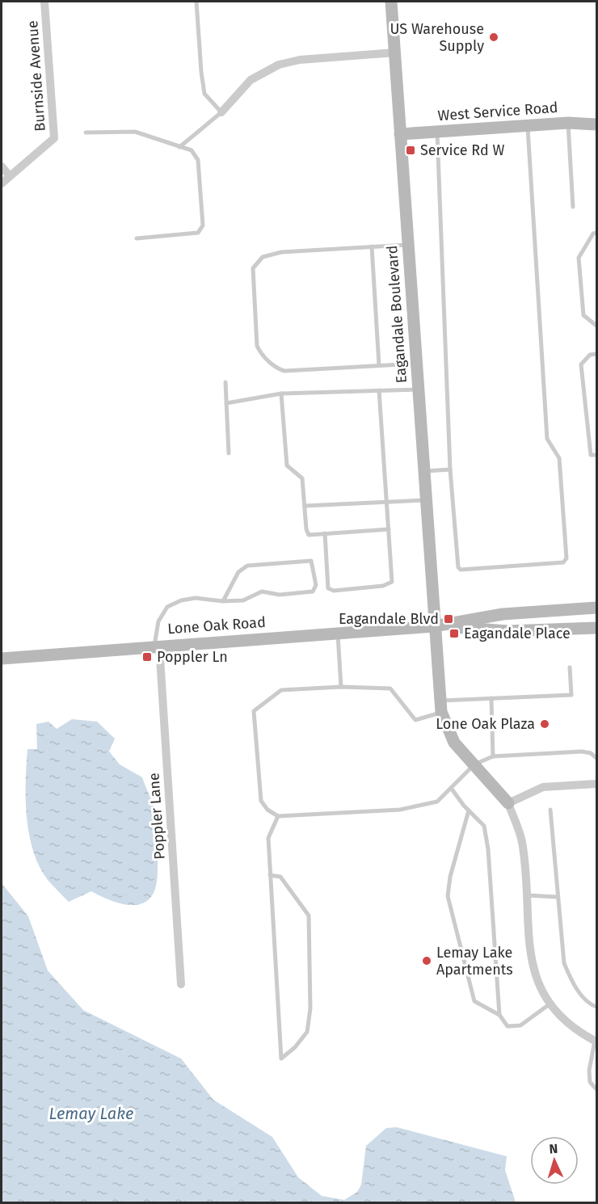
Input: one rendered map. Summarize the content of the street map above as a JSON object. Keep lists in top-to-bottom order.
{
  "streets": {
    "street": [
      "Burnside Avenue",
      "West Service Road",
      "Eagandale Boulevard",
      "Lone Oak Road",
      "Poppler Lane"
    ]
  },
  "crossings": [
    ["West Service Road", "Eagandale Boulevard"],
    ["Eagandale Boulevard", "Lone Oak Road"],
    ["Lone Oak Road", "Poppler Lane"]
  ],
  "water": ["Lemay Lake"],
  "places": {
    "other": ["US Warehouse Supply", "Lone Oak Plaza", "Lemay Lake Apartments"],
    "transit": [
      "Service Rd W",
      "Eagandale Blvd",
      "Eagandale Place",
      "Poppler Ln"
    ]
  },
  "north": "top"
}
